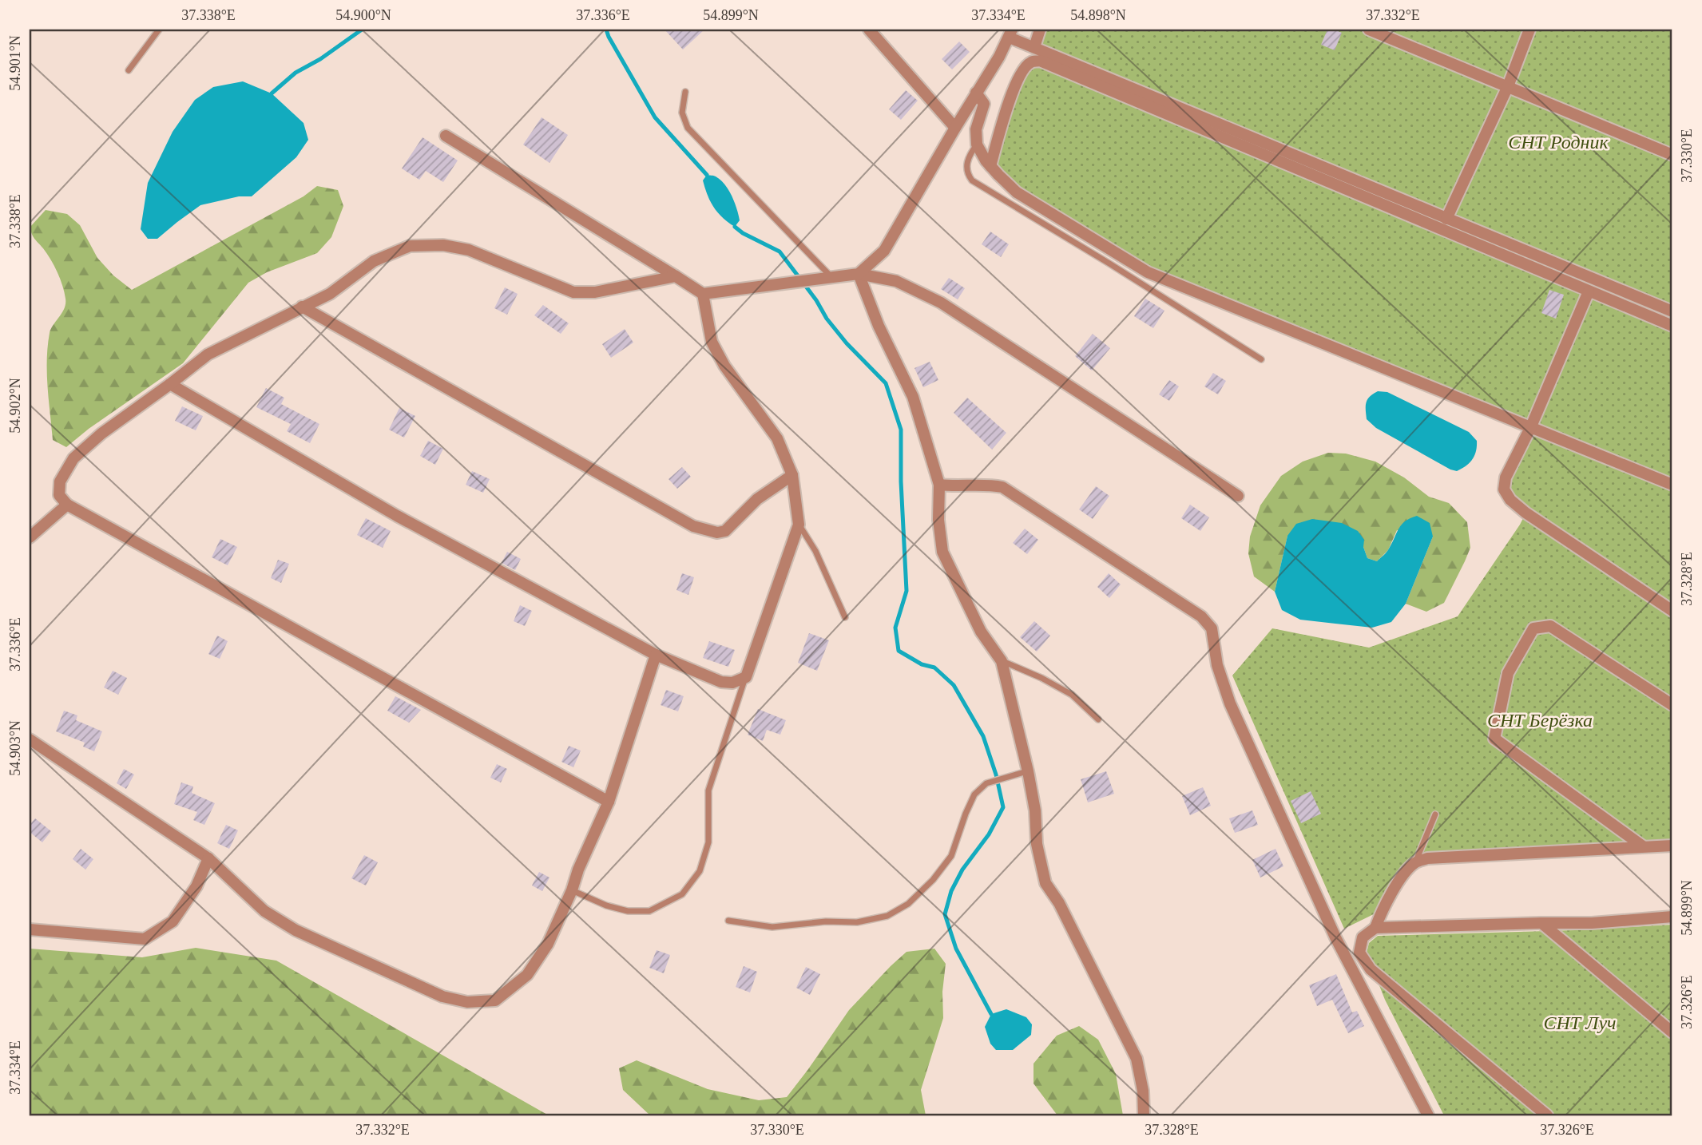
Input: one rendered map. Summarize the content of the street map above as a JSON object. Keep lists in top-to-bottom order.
{
  "parks": ["СНТ Родник", "СНТ Берёзка", "СНТ Луч"],
  "coordinates": [
    "37.338°E",
    "54.900°N",
    "37.336°E",
    "54.899°N",
    "37.334°E",
    "54.898°N",
    "37.332°E",
    "54.901°N",
    "37.330°E",
    "54.902°N",
    "37.328°E",
    "54.903°N",
    "37.326°E"
  ]
}
